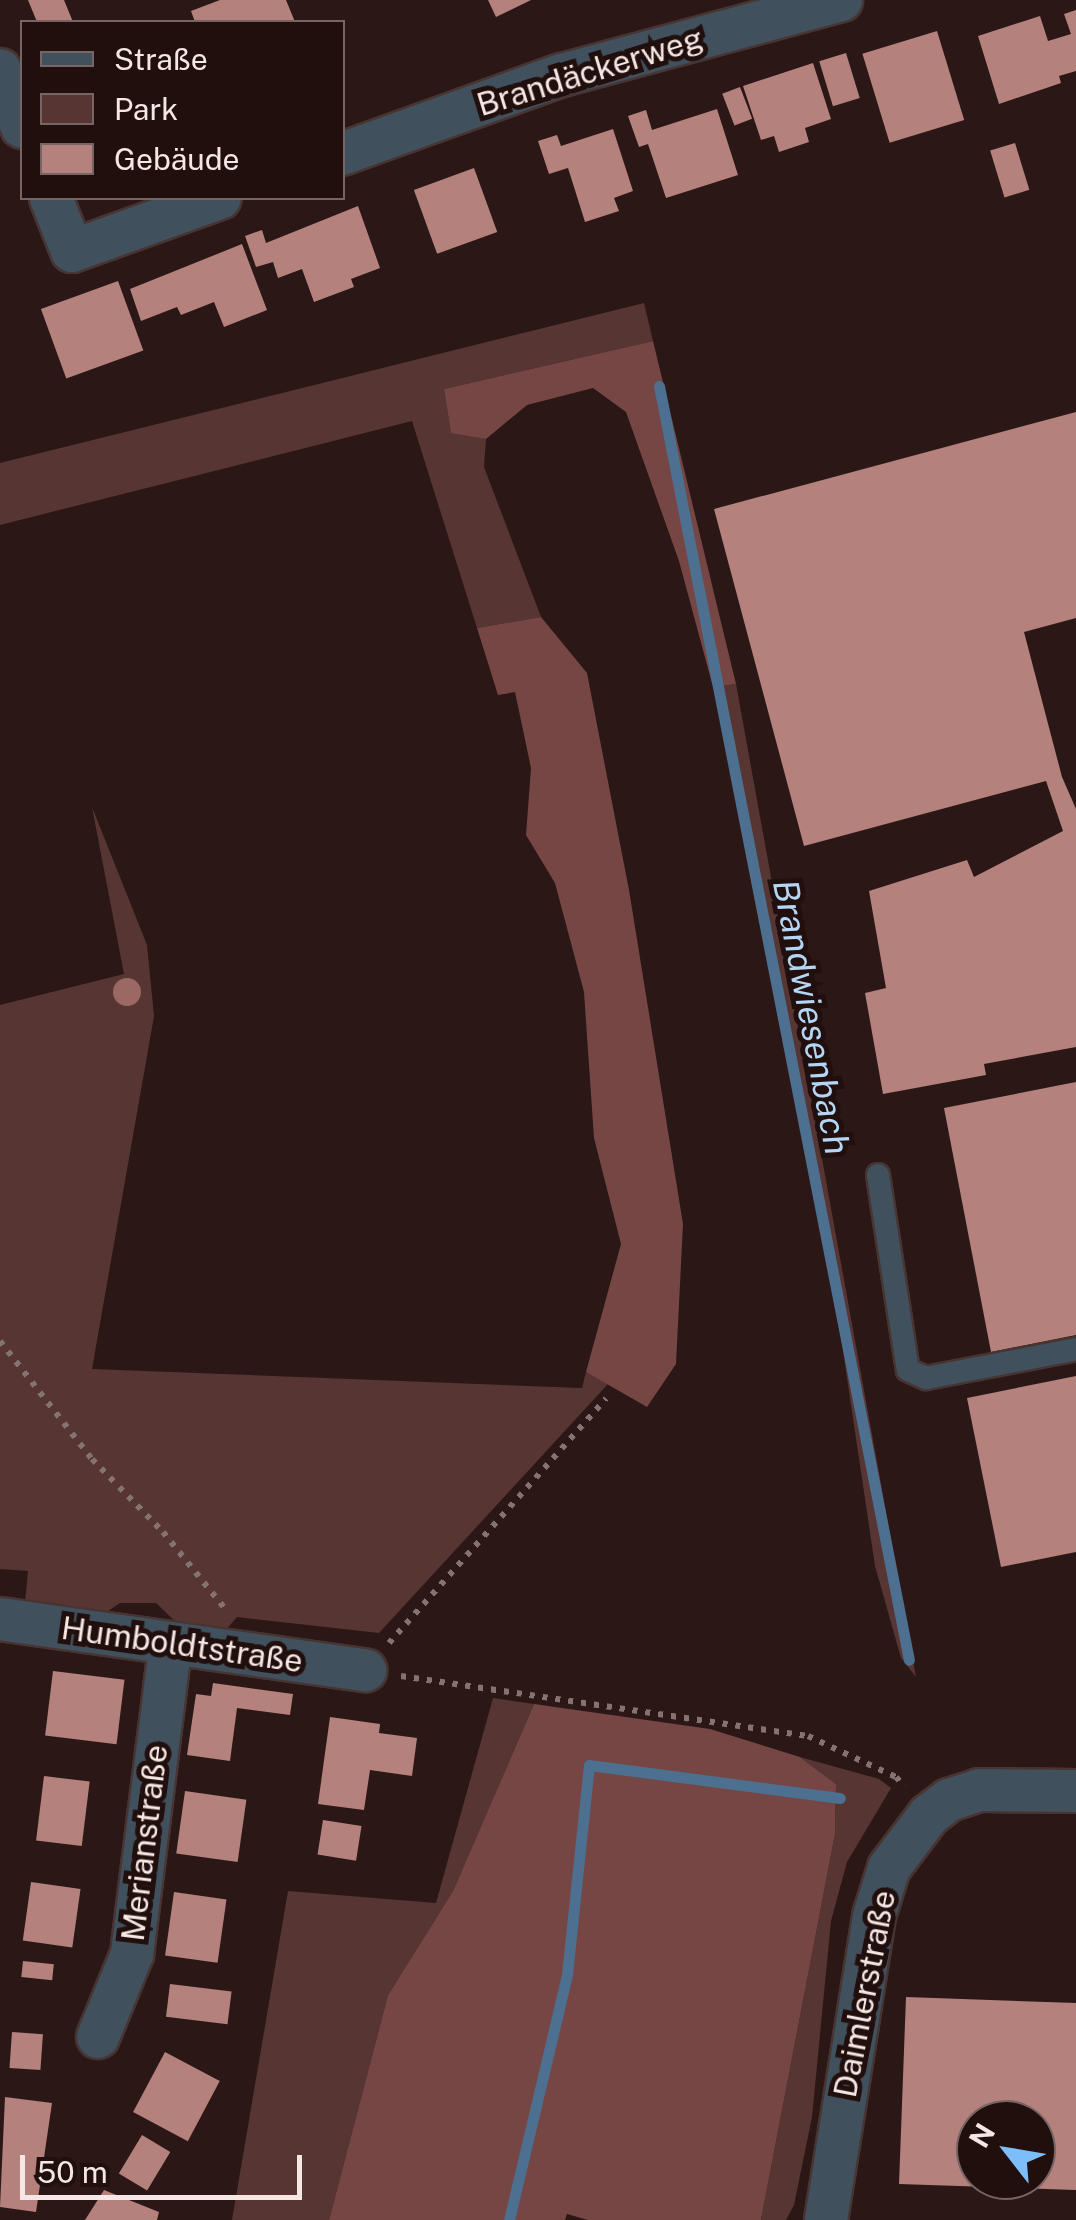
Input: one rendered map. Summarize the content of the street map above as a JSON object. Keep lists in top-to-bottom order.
{
  "streets": {
    "street": [
      "Brandäckerweg",
      "Humboldtstraße",
      "Merianstraße",
      "Daimlerstraße"
    ]
  },
  "crossings": [
    ["Humboldtstraße", "Merianstraße"]
  ],
  "water": ["Brandwiesenbach"],
  "legend": ["Straße", "Park", "Gebäude"],
  "scale_bar": "50 m",
  "north": "top left"
}
